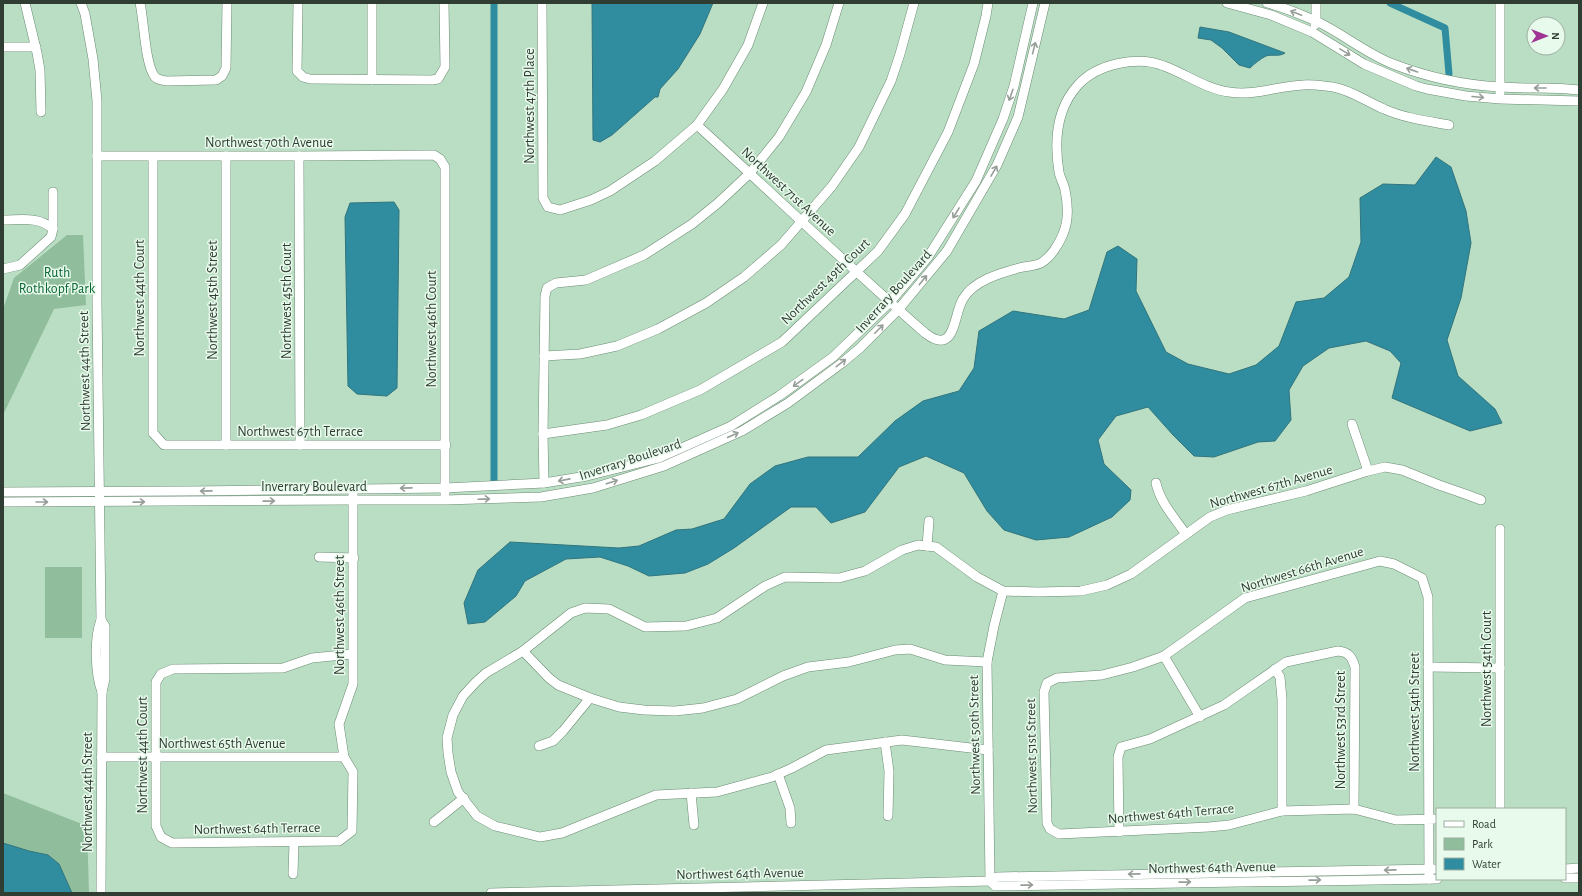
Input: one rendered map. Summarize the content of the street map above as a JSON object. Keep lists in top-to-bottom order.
{
  "streets": {
    "street": [
      "Northwest 47th Place",
      "Northwest 70th Avenue",
      "Northwest 71st Avenue",
      "Northwest 49th Court",
      "Inverrary Boulevard",
      "Northwest 44th Court",
      "Northwest 45th Street",
      "Northwest 45th Court",
      "Northwest 46th Court",
      "Northwest 44th Street",
      "Northwest 67th Terrace",
      "Northwest 67th Avenue",
      "Northwest 66th Avenue",
      "Northwest 46th Street",
      "Northwest 54th Court",
      "Northwest 54th Street",
      "Northwest 53rd Street",
      "Northwest 50th Street",
      "Northwest 65th Avenue",
      "Northwest 51st Street",
      "Northwest 64th Terrace",
      "Northwest 64th Avenue"
    ]
  },
  "crossings": [
    ["Northwest 47th Place", "Northwest 71st Avenue"],
    ["Northwest 70th Avenue", "Northwest 44th Court"],
    ["Northwest 70th Avenue", "Northwest 45th Street"],
    ["Northwest 70th Avenue", "Northwest 45th Court"],
    ["Northwest 70th Avenue", "Northwest 46th Court"],
    ["Northwest 70th Avenue", "Northwest 44th Street"],
    ["Northwest 71st Avenue", "Northwest 49th Court"],
    ["Northwest 71st Avenue", "Inverrary Boulevard"],
    ["Inverrary Boulevard", "Northwest 46th Court"],
    ["Inverrary Boulevard", "Northwest 44th Street"],
    ["Inverrary Boulevard", "Northwest 46th Street"],
    ["Northwest 44th Court", "Northwest 67th Terrace"],
    ["Northwest 44th Court", "Northwest 46th Street"],
    ["Northwest 44th Court", "Northwest 65th Avenue"],
    ["Northwest 44th Court", "Northwest 64th Terrace"],
    ["Northwest 45th Street", "Northwest 67th Terrace"],
    ["Northwest 45th Court", "Northwest 67th Terrace"],
    ["Northwest 46th Court", "Northwest 67th Terrace"],
    ["Northwest 44th Street", "Northwest 65th Avenue"],
    ["Northwest 67th Avenue", "Northwest 50th Street"],
    ["Northwest 66th Avenue", "Northwest 54th Street"],
    ["Northwest 66th Avenue", "Northwest 51st Street"],
    ["Northwest 46th Street", "Northwest 65th Avenue"],
    ["Northwest 46th Street", "Northwest 64th Terrace"],
    ["Northwest 54th Street", "Northwest 64th Terrace"],
    ["Northwest 54th Street", "Northwest 64th Avenue"],
    ["Northwest 53rd Street", "Northwest 64th Terrace"],
    ["Northwest 50th Street", "Northwest 64th Avenue"],
    ["Northwest 51st Street", "Northwest 64th Terrace"]
  ],
  "parks": ["Ruth Rothkopf Park"],
  "legend": ["Road", "Park", "Water"],
  "north": "right"
}
